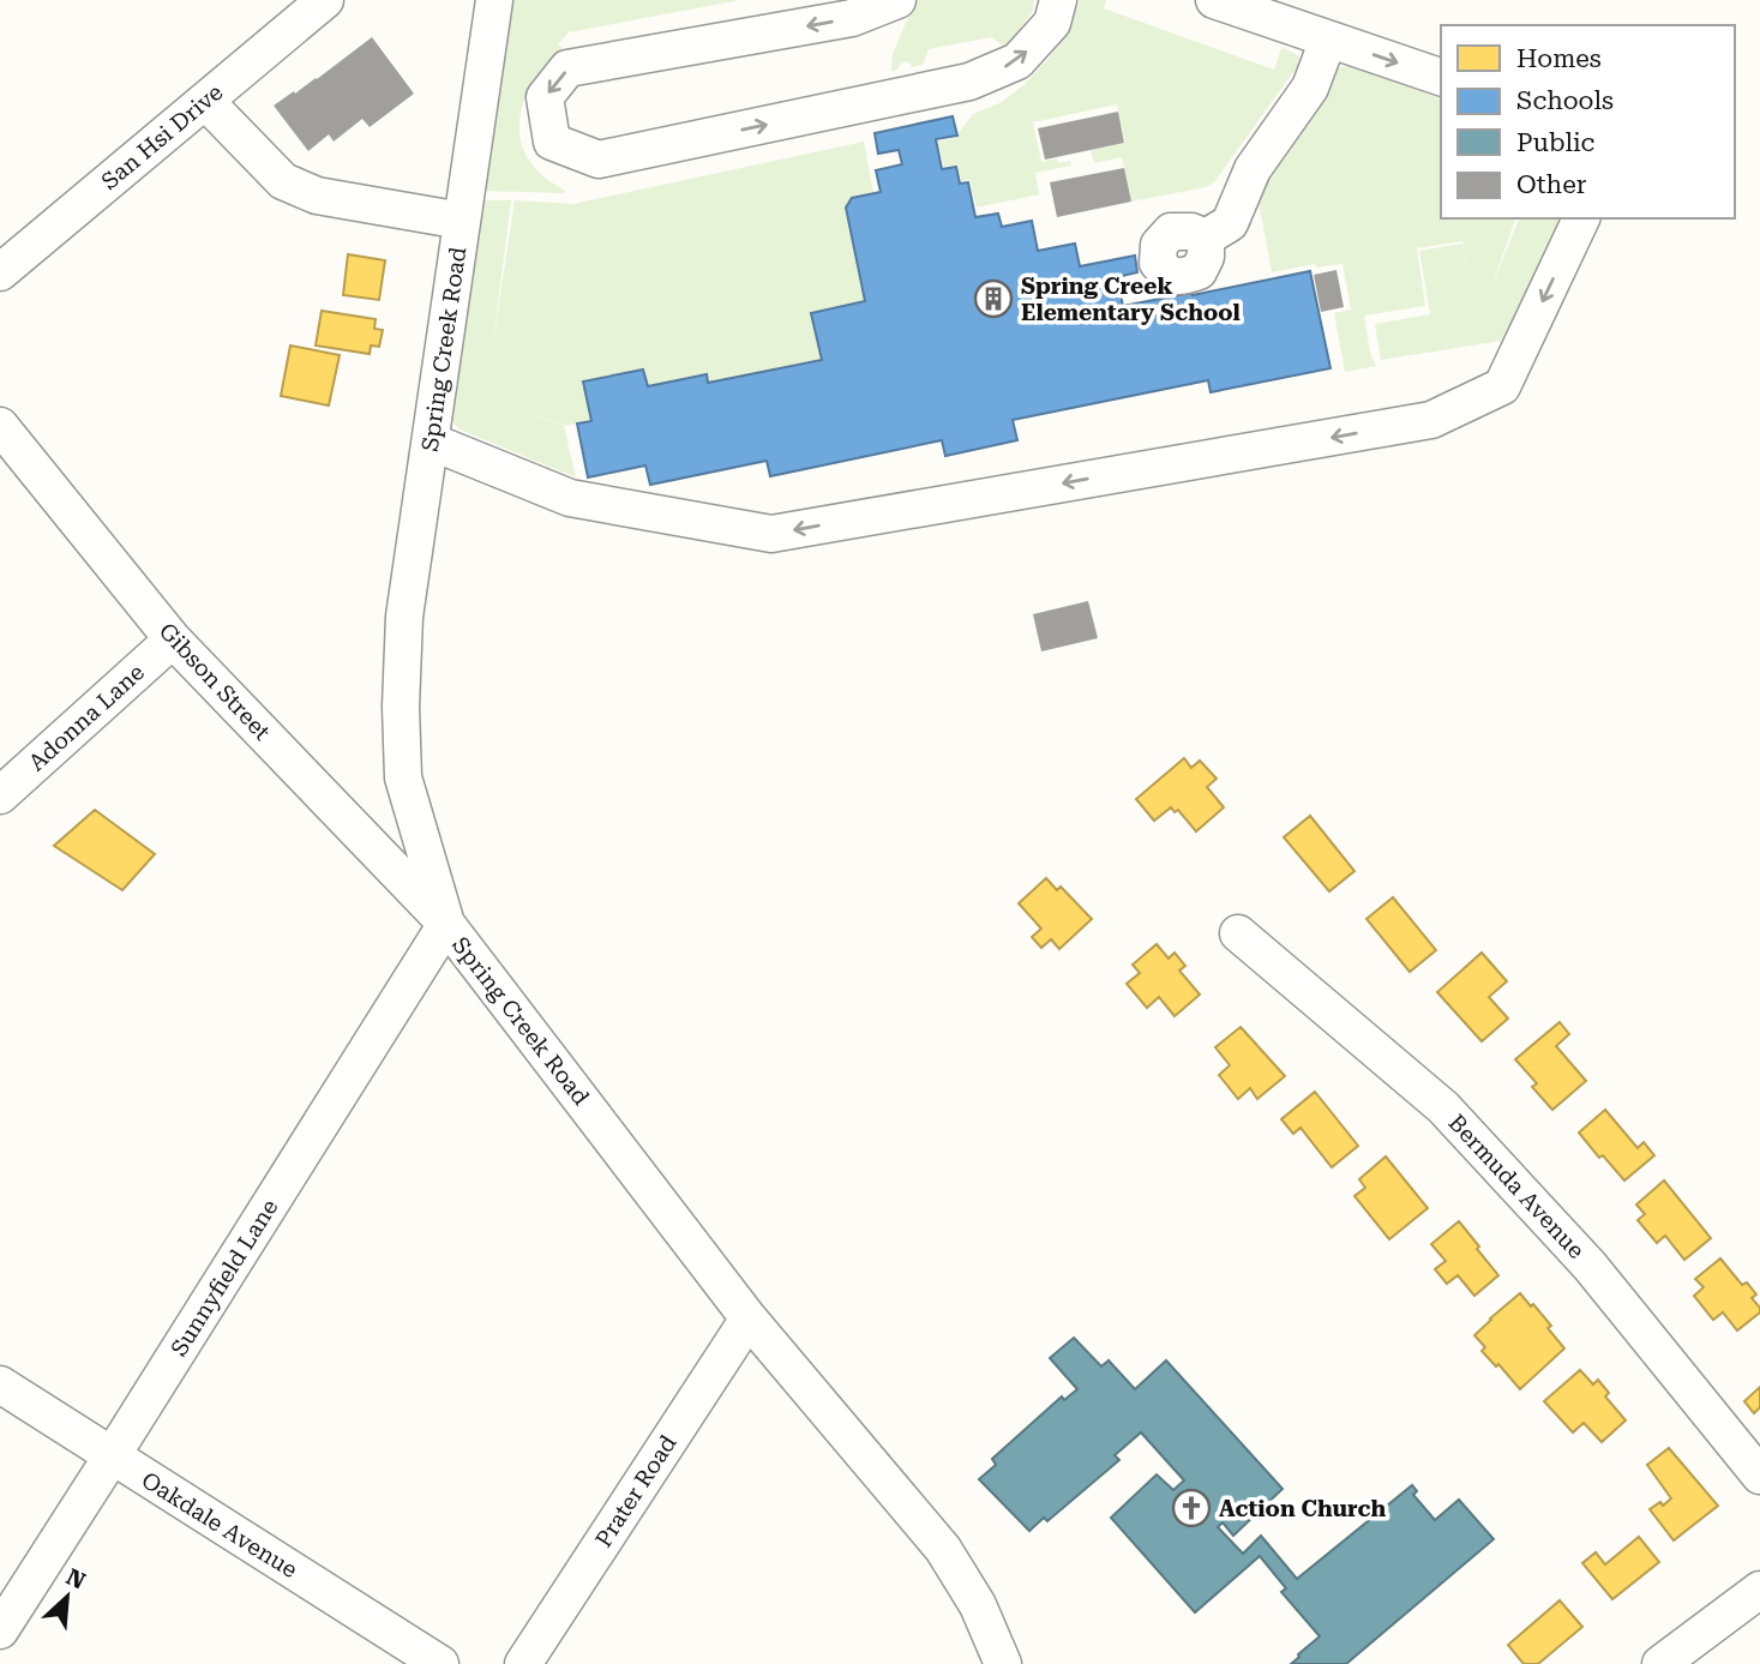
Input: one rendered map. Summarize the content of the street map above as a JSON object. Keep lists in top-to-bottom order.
{
  "streets": {
    "street": [
      "San Hsi Drive",
      "Spring Creek Road",
      "Gibson Street",
      "Adonna Lane",
      "Bermuda Avenue",
      "Sunnyfield Lane",
      "Prater Road",
      "Oakdale Avenue"
    ]
  },
  "crossings": [
    ["Spring Creek Road", "Gibson Street"],
    ["Spring Creek Road", "Sunnyfield Lane"],
    ["Spring Creek Road", "Prater Road"],
    ["Gibson Street", "Adonna Lane"],
    ["Gibson Street", "Sunnyfield Lane"],
    ["Sunnyfield Lane", "Oakdale Avenue"]
  ],
  "places": {
    "building": ["Spring Creek Elementary School"],
    "church": ["Action Church"]
  },
  "legend": [
    "Homes",
    "Schools",
    "Public",
    "Other"
  ],
  "north": "top right"
}
